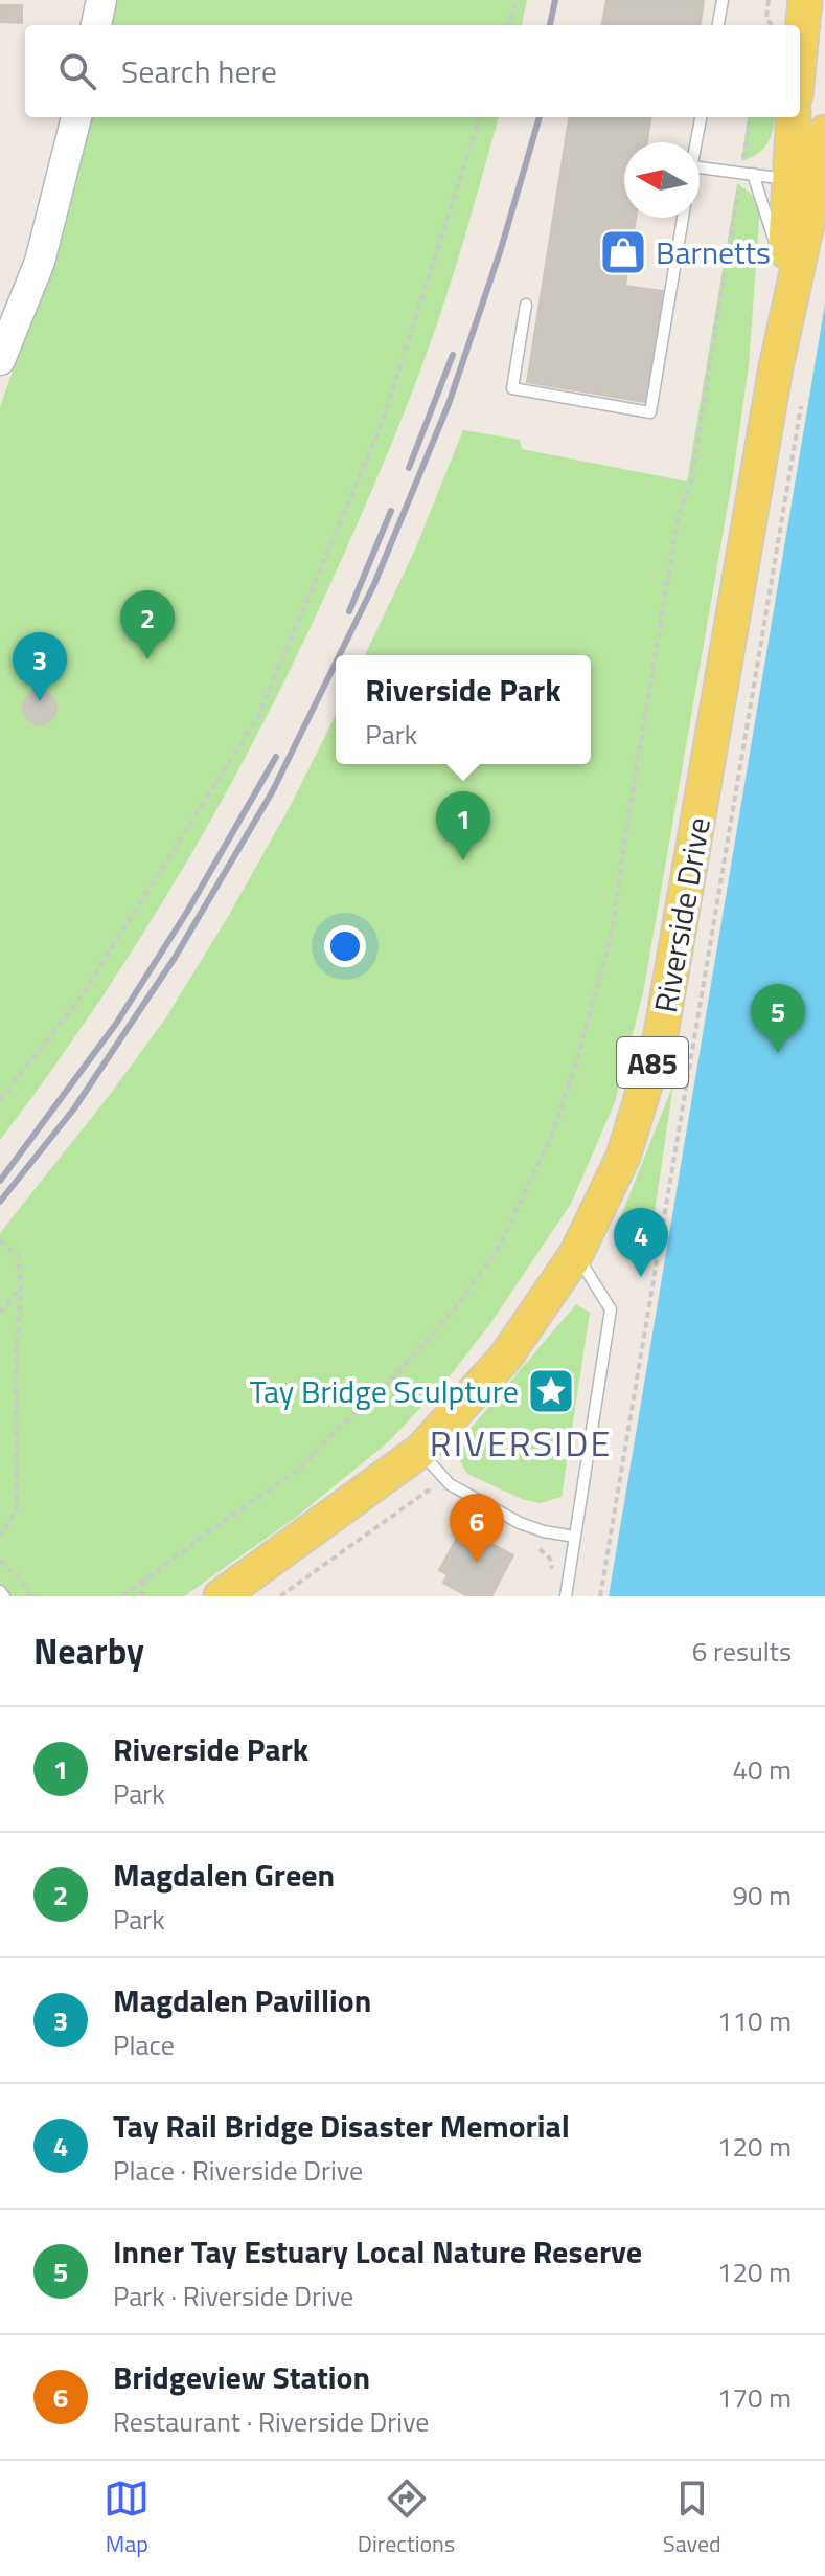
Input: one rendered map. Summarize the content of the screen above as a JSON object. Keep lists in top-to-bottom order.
{
  "streets": {
    "main road": ["Riverside Drive", "A85"]
  },
  "districts": ["RIVERSIDE"],
  "places": {
    "shop": ["Barnetts"],
    "place": ["Tay Bridge Sculpture"]
  },
  "north": "left",
  "page": {
    "search": "Search here",
    "pins": [
      "2",
      "3",
      "1",
      "5",
      "4",
      "6"
    ],
    "popup": ["Riverside Park", "Park"],
    "heading": ["Nearby", "6 results"],
    "list": [
      {
        "mark": "1",
        "name": "Riverside Park",
        "note": "Park",
        "value": "40 m"
      },
      {
        "mark": "2",
        "name": "Magdalen Green",
        "note": "Park",
        "value": "90 m"
      },
      {
        "mark": "3",
        "name": "Magdalen Pavillion",
        "note": "Place",
        "value": "110 m"
      },
      {
        "mark": "4",
        "name": "Tay Rail Bridge Disaster Memorial",
        "note": "Place · Riverside Drive",
        "value": "120 m"
      },
      {
        "mark": "5",
        "name": "Inner Tay Estuary Local Nature Reserve",
        "note": "Park · Riverside Drive",
        "value": "120 m"
      },
      {
        "mark": "6",
        "name": "Bridgeview Station",
        "note": "Restaurant · Riverside Drive",
        "value": "170 m"
      }
    ],
    "nav": ["Map", "Directions", "Saved"]
  }
}
